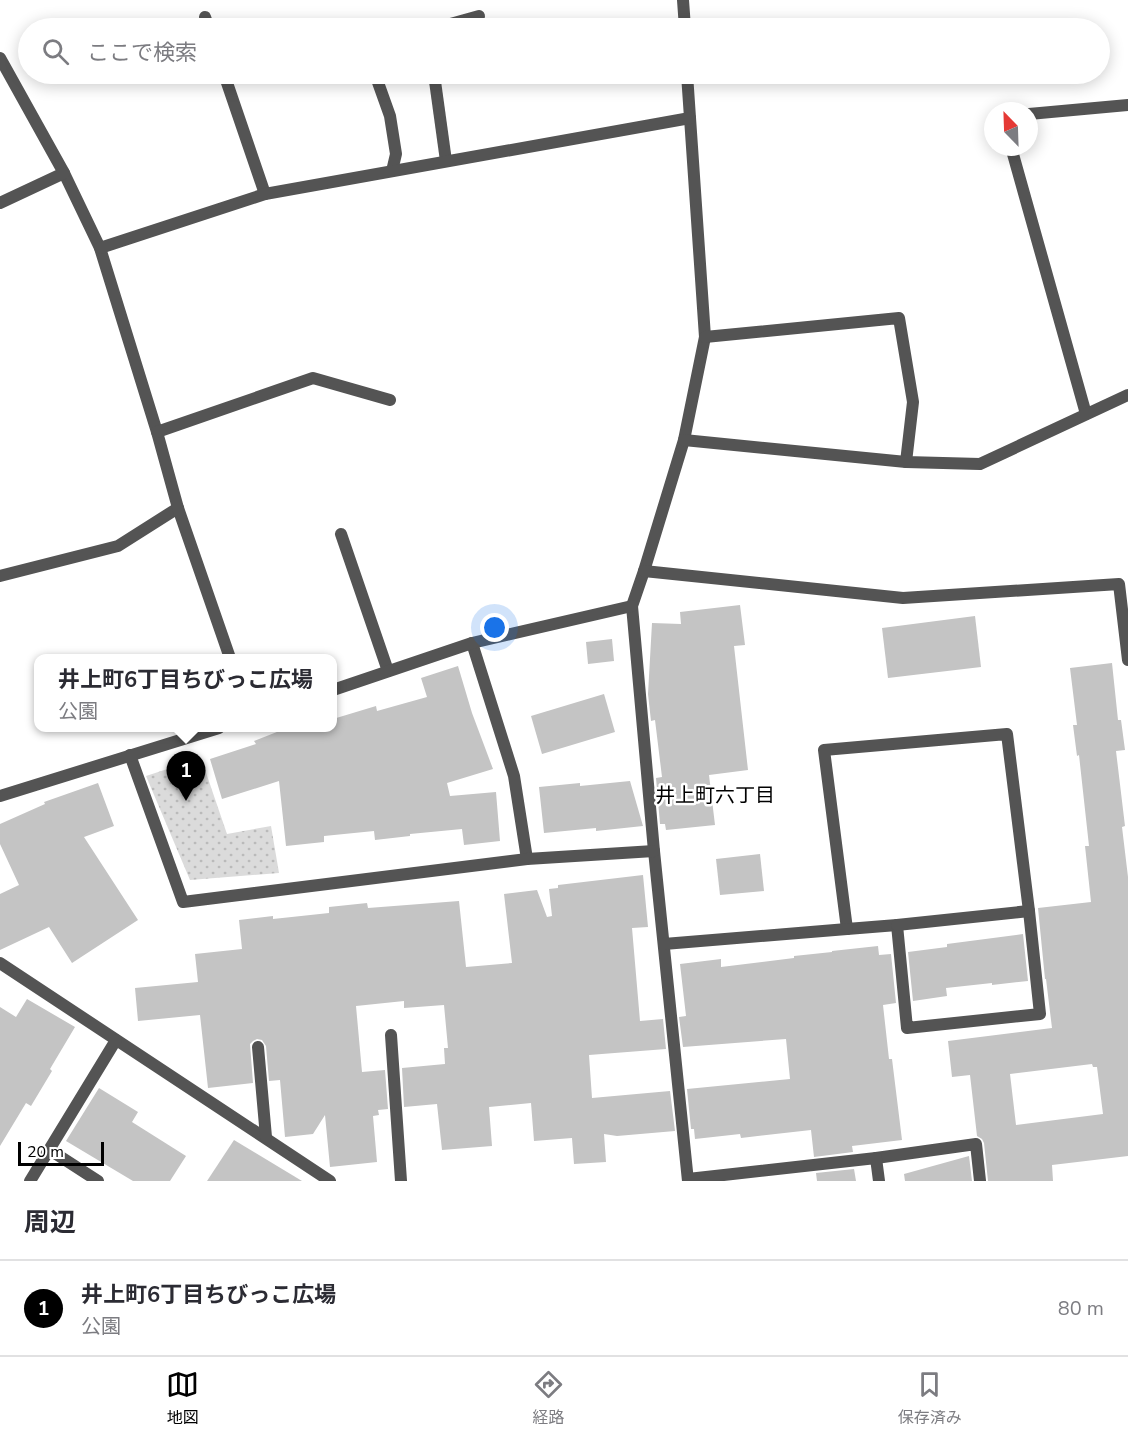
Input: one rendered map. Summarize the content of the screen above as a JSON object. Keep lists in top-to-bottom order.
{
  "districts": ["井上町六丁目"],
  "scale_bar": "20 m",
  "north": "top left",
  "page": {
    "search": "ここで検索",
    "popup": ["井上町6丁目ちびっこ広場", "公園"],
    "pins": "1",
    "scale": "20 m",
    "heading": "周辺",
    "list": [
      {
        "mark": "1",
        "name": "井上町6丁目ちびっこ広場",
        "note": "公園",
        "value": "80 m"
      }
    ],
    "nav": ["地図", "経路", "保存済み"]
  }
}
